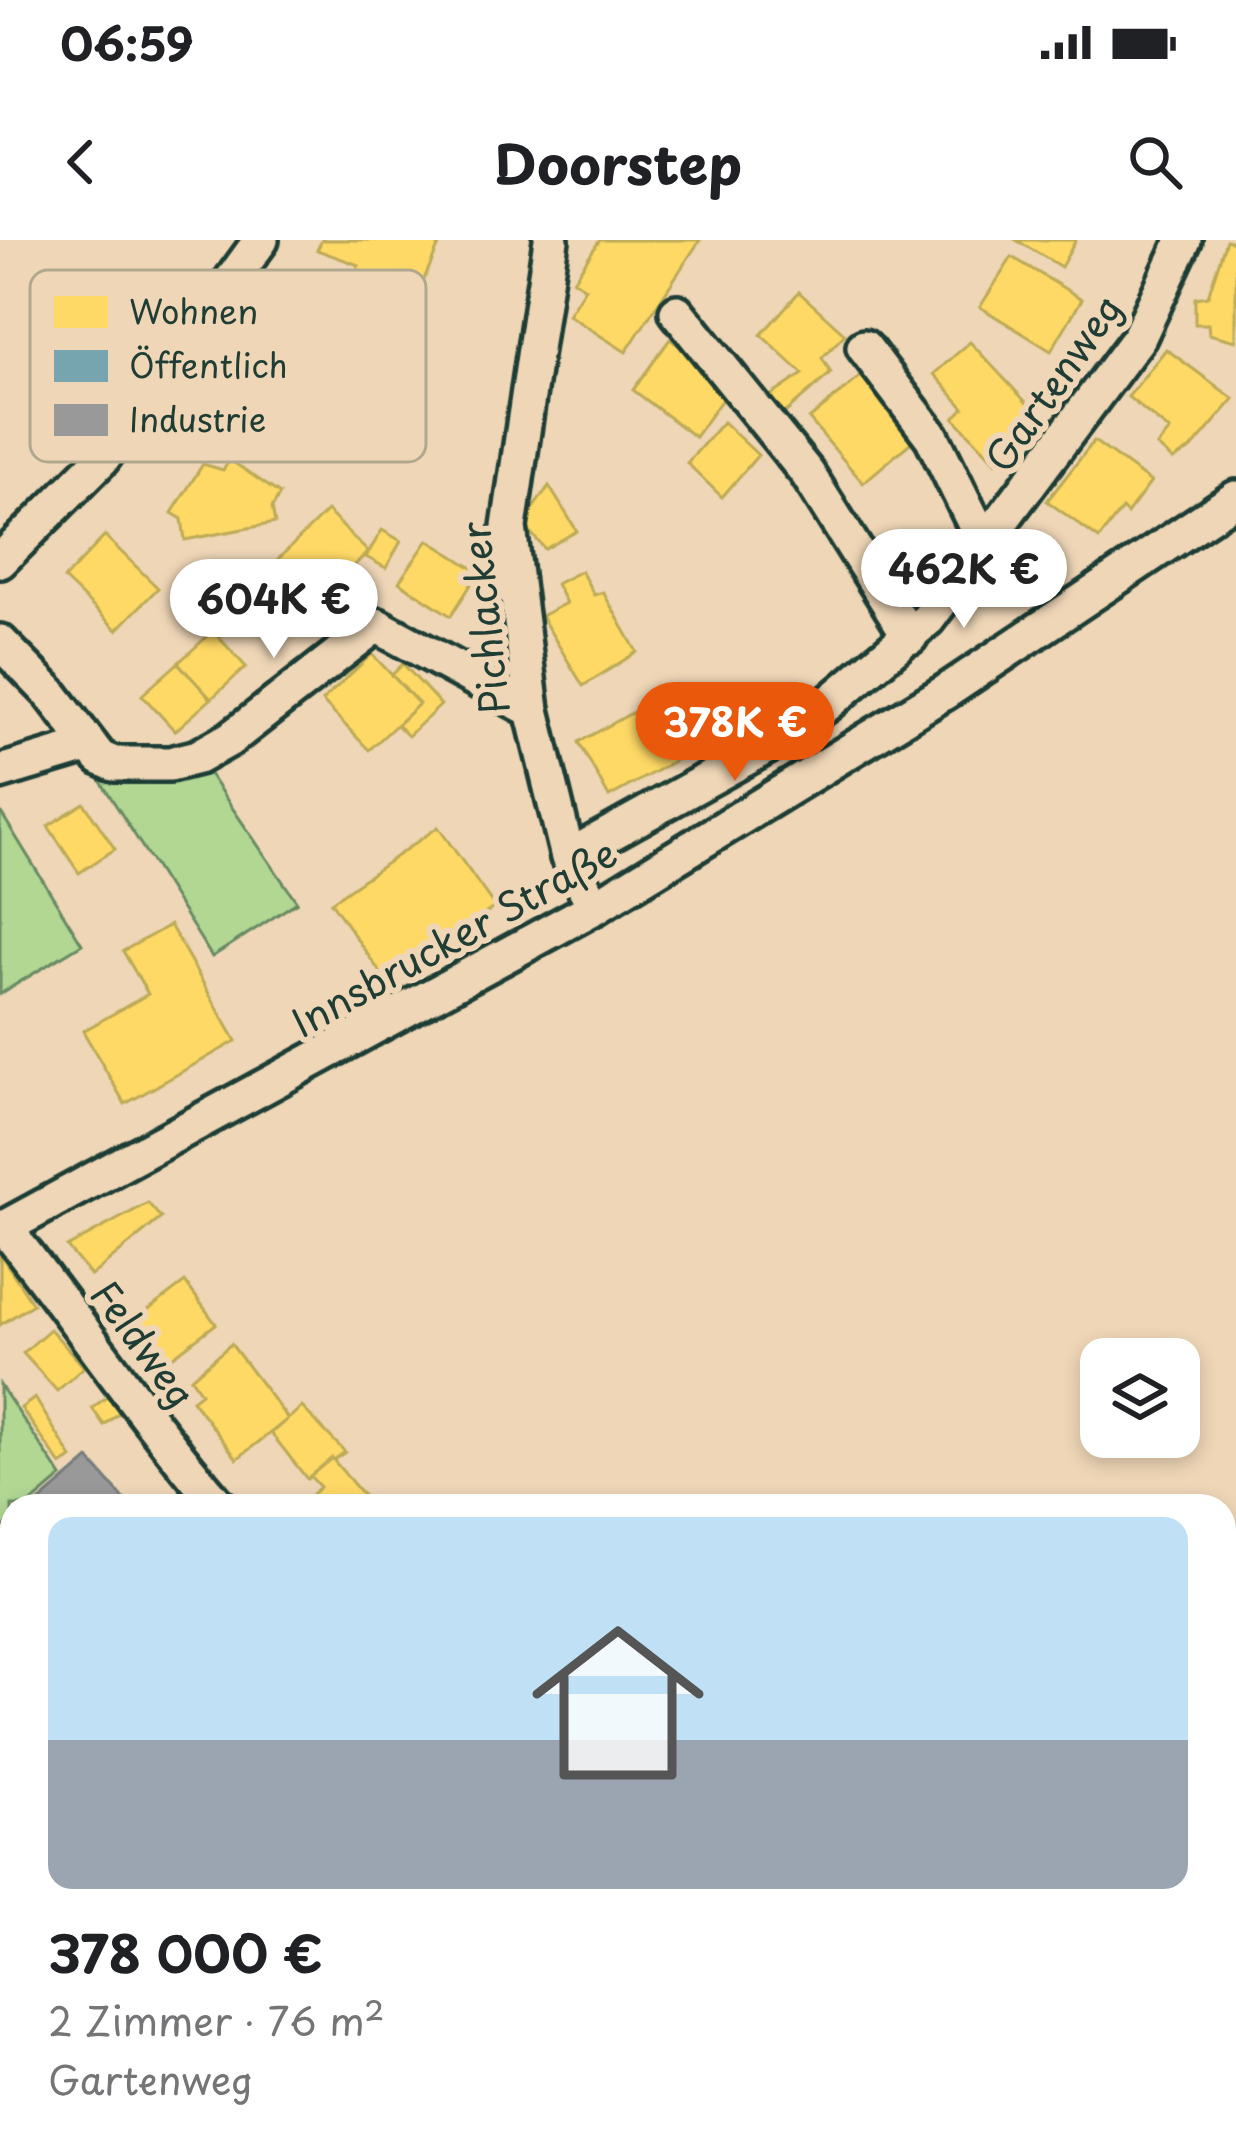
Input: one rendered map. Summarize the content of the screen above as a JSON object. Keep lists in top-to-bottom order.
{
  "streets": {
    "street": [
      "Gartenweg",
      "Pichlacker",
      "Innsbrucker Straße",
      "Feldweg"
    ]
  },
  "crossings": [
    ["Gartenweg", "Pichlacker"],
    ["Pichlacker", "Innsbrucker Straße"],
    ["Innsbrucker Straße", "Feldweg"]
  ],
  "legend": ["Wohnen", "Öffentlich", "Industrie"],
  "page": {
    "status": "06:59",
    "header": "Doorstep",
    "price": ["462K €", "604K €", "378K €"],
    "list": [
      {
        "name": "378 000 €",
        "note": "2 Zimmer · 76 m² · Gartenweg"
      }
    ]
  }
}
